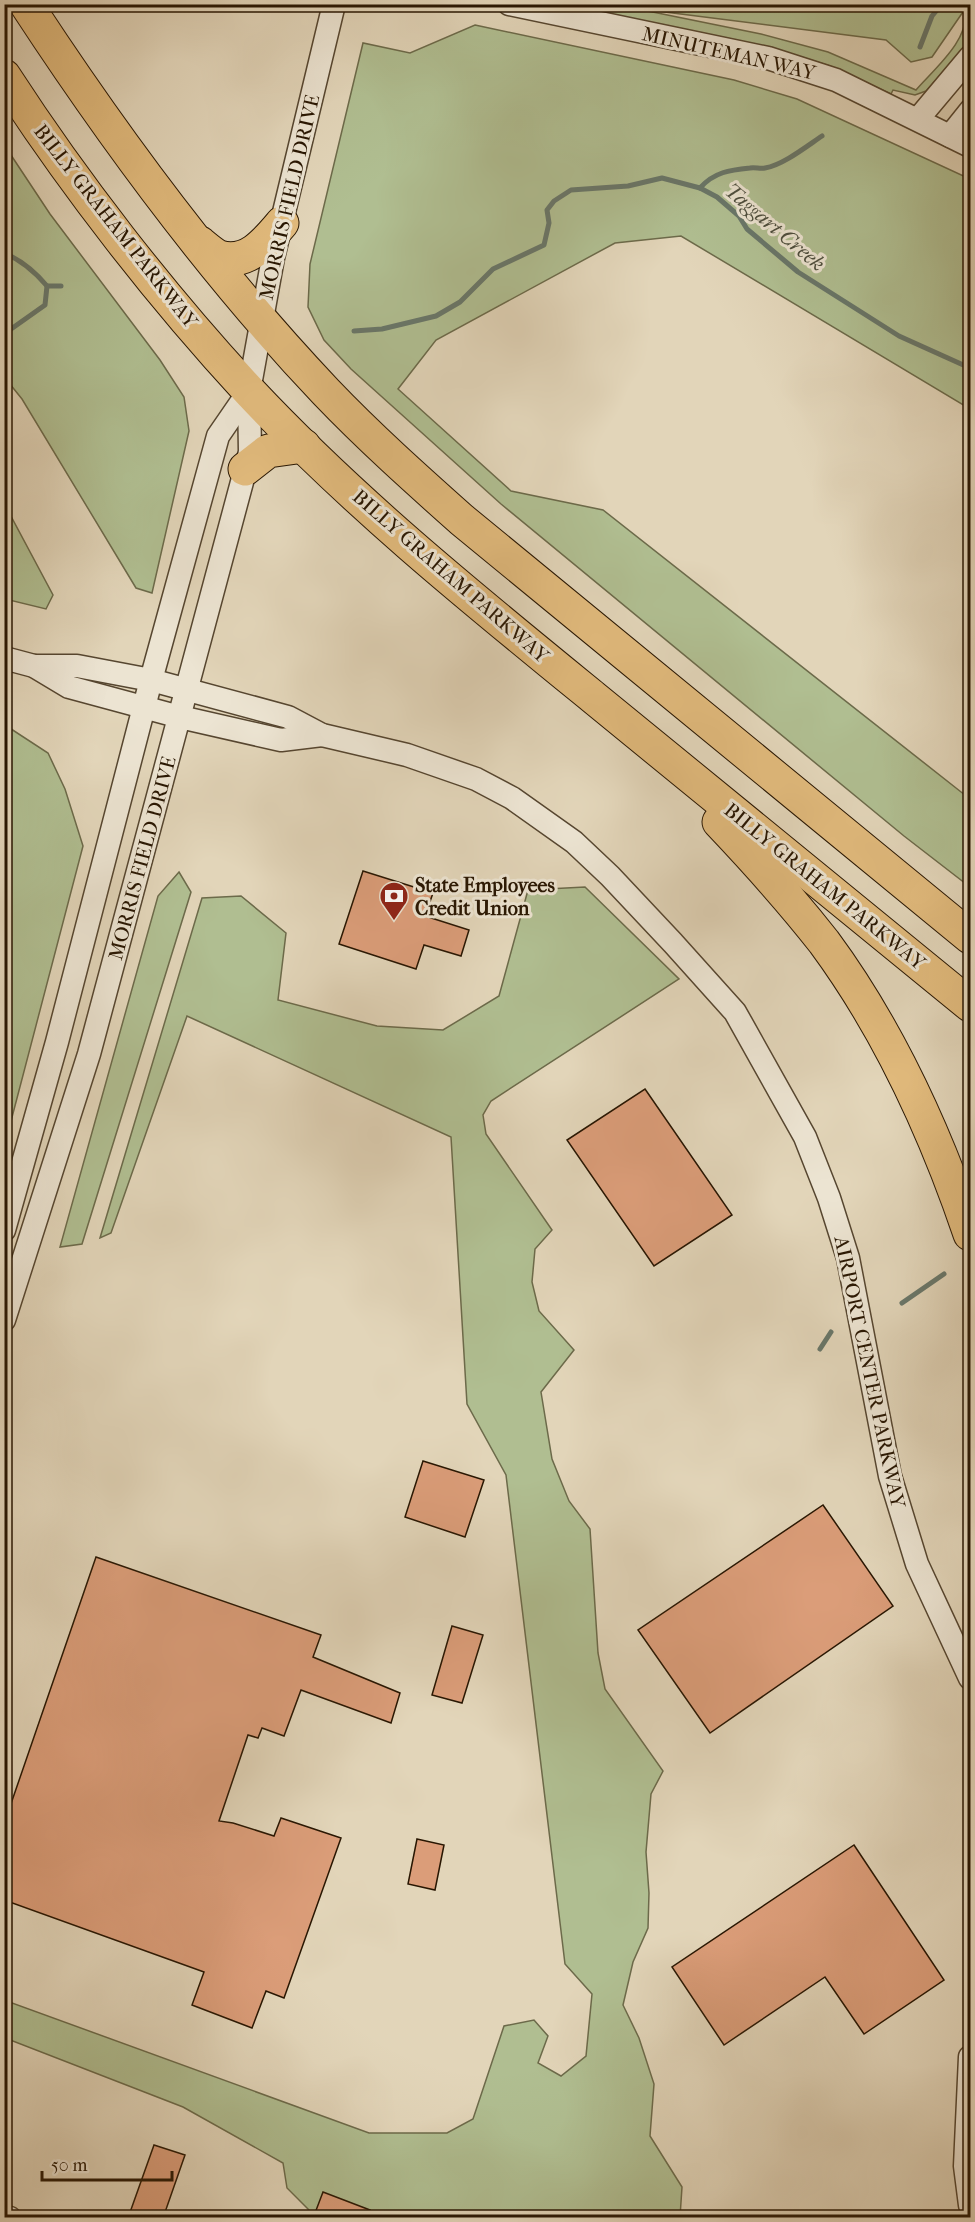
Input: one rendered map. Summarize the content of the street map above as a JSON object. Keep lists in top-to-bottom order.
{
  "streets": {
    "highway": ["BILLY GRAHAM PARKWAY"],
    "street": ["MINUTEMAN WAY", "MORRIS FIELD DRIVE", "AIRPORT CENTER PARKWAY"]
  },
  "crossings": [
    ["MORRIS FIELD DRIVE", "BILLY GRAHAM PARKWAY"],
    ["MORRIS FIELD DRIVE", "AIRPORT CENTER PARKWAY"]
  ],
  "water": ["Taggart Creek"],
  "places": {
    "bank": ["State Employees Credit Union"]
  },
  "scale_bar": "50 m"
}
